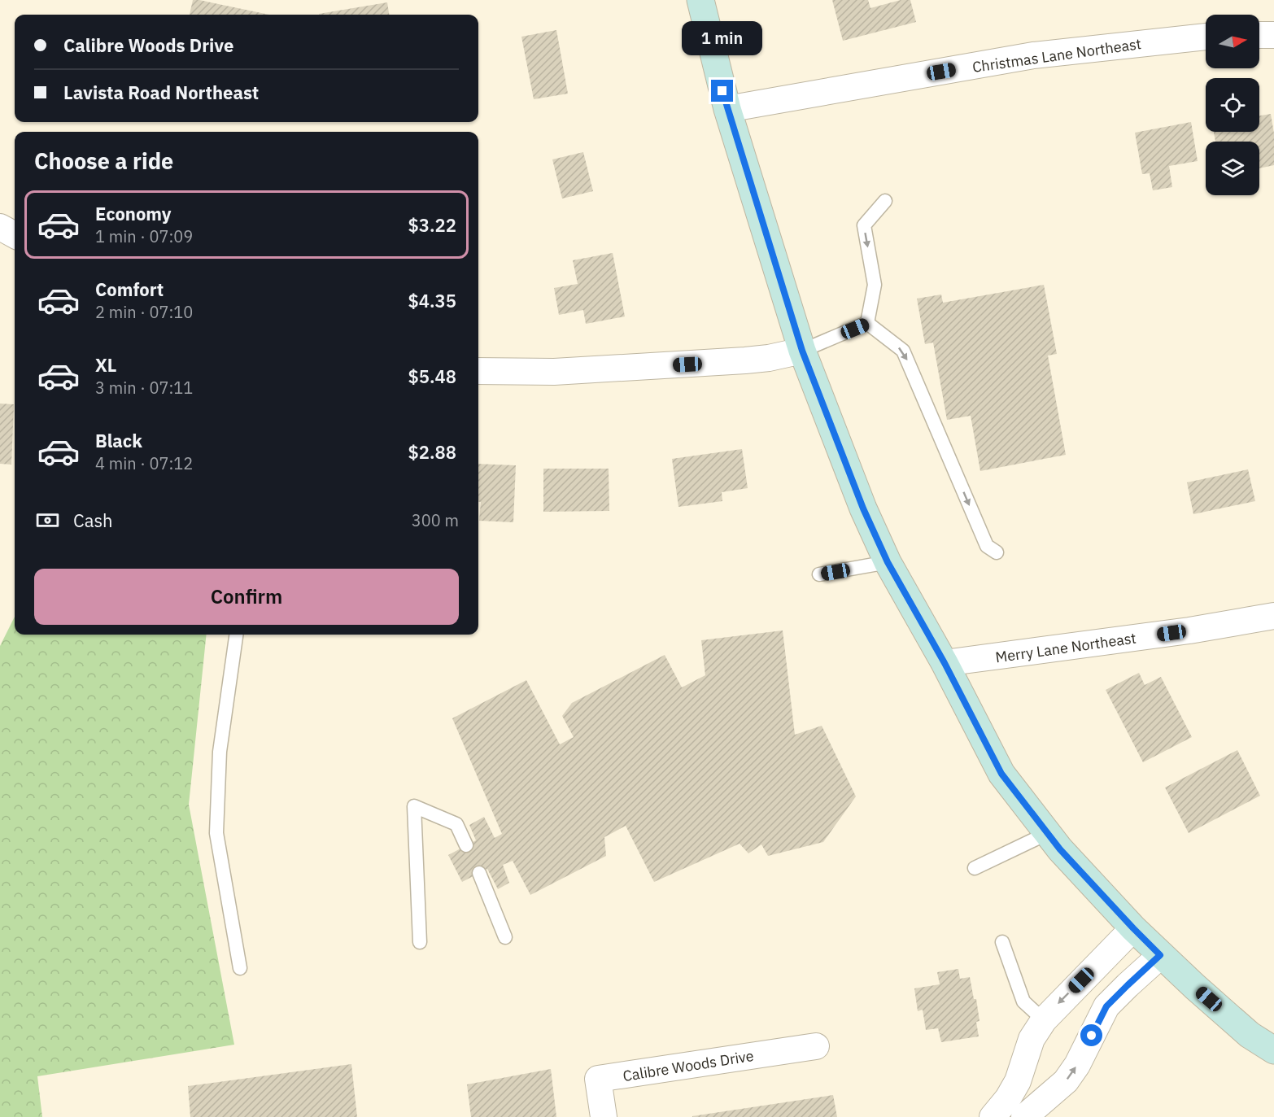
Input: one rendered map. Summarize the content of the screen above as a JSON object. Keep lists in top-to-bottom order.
{
  "streets": {
    "street": ["Christmas Lane Northeast", "Merry Lane Northeast", "Calibre Woods Drive"]
  },
  "north": "right",
  "page": {
    "banner": ["Calibre Woods Drive", "Lavista Road Northeast"],
    "bubble": "1 min",
    "heading": "Choose a ride",
    "list": [
      {
        "name": "Economy",
        "note": "1 min · 07:09",
        "value": "$3.22"
      },
      {
        "name": "Comfort",
        "note": "2 min · 07:10",
        "value": "$4.35"
      },
      {
        "name": "XL",
        "note": "3 min · 07:11",
        "value": "$5.48"
      },
      {
        "name": "Black",
        "note": "4 min · 07:12",
        "value": "$2.88"
      }
    ],
    "pay": ["Cash", "300 m"],
    "buttons": "Confirm"
  }
}
